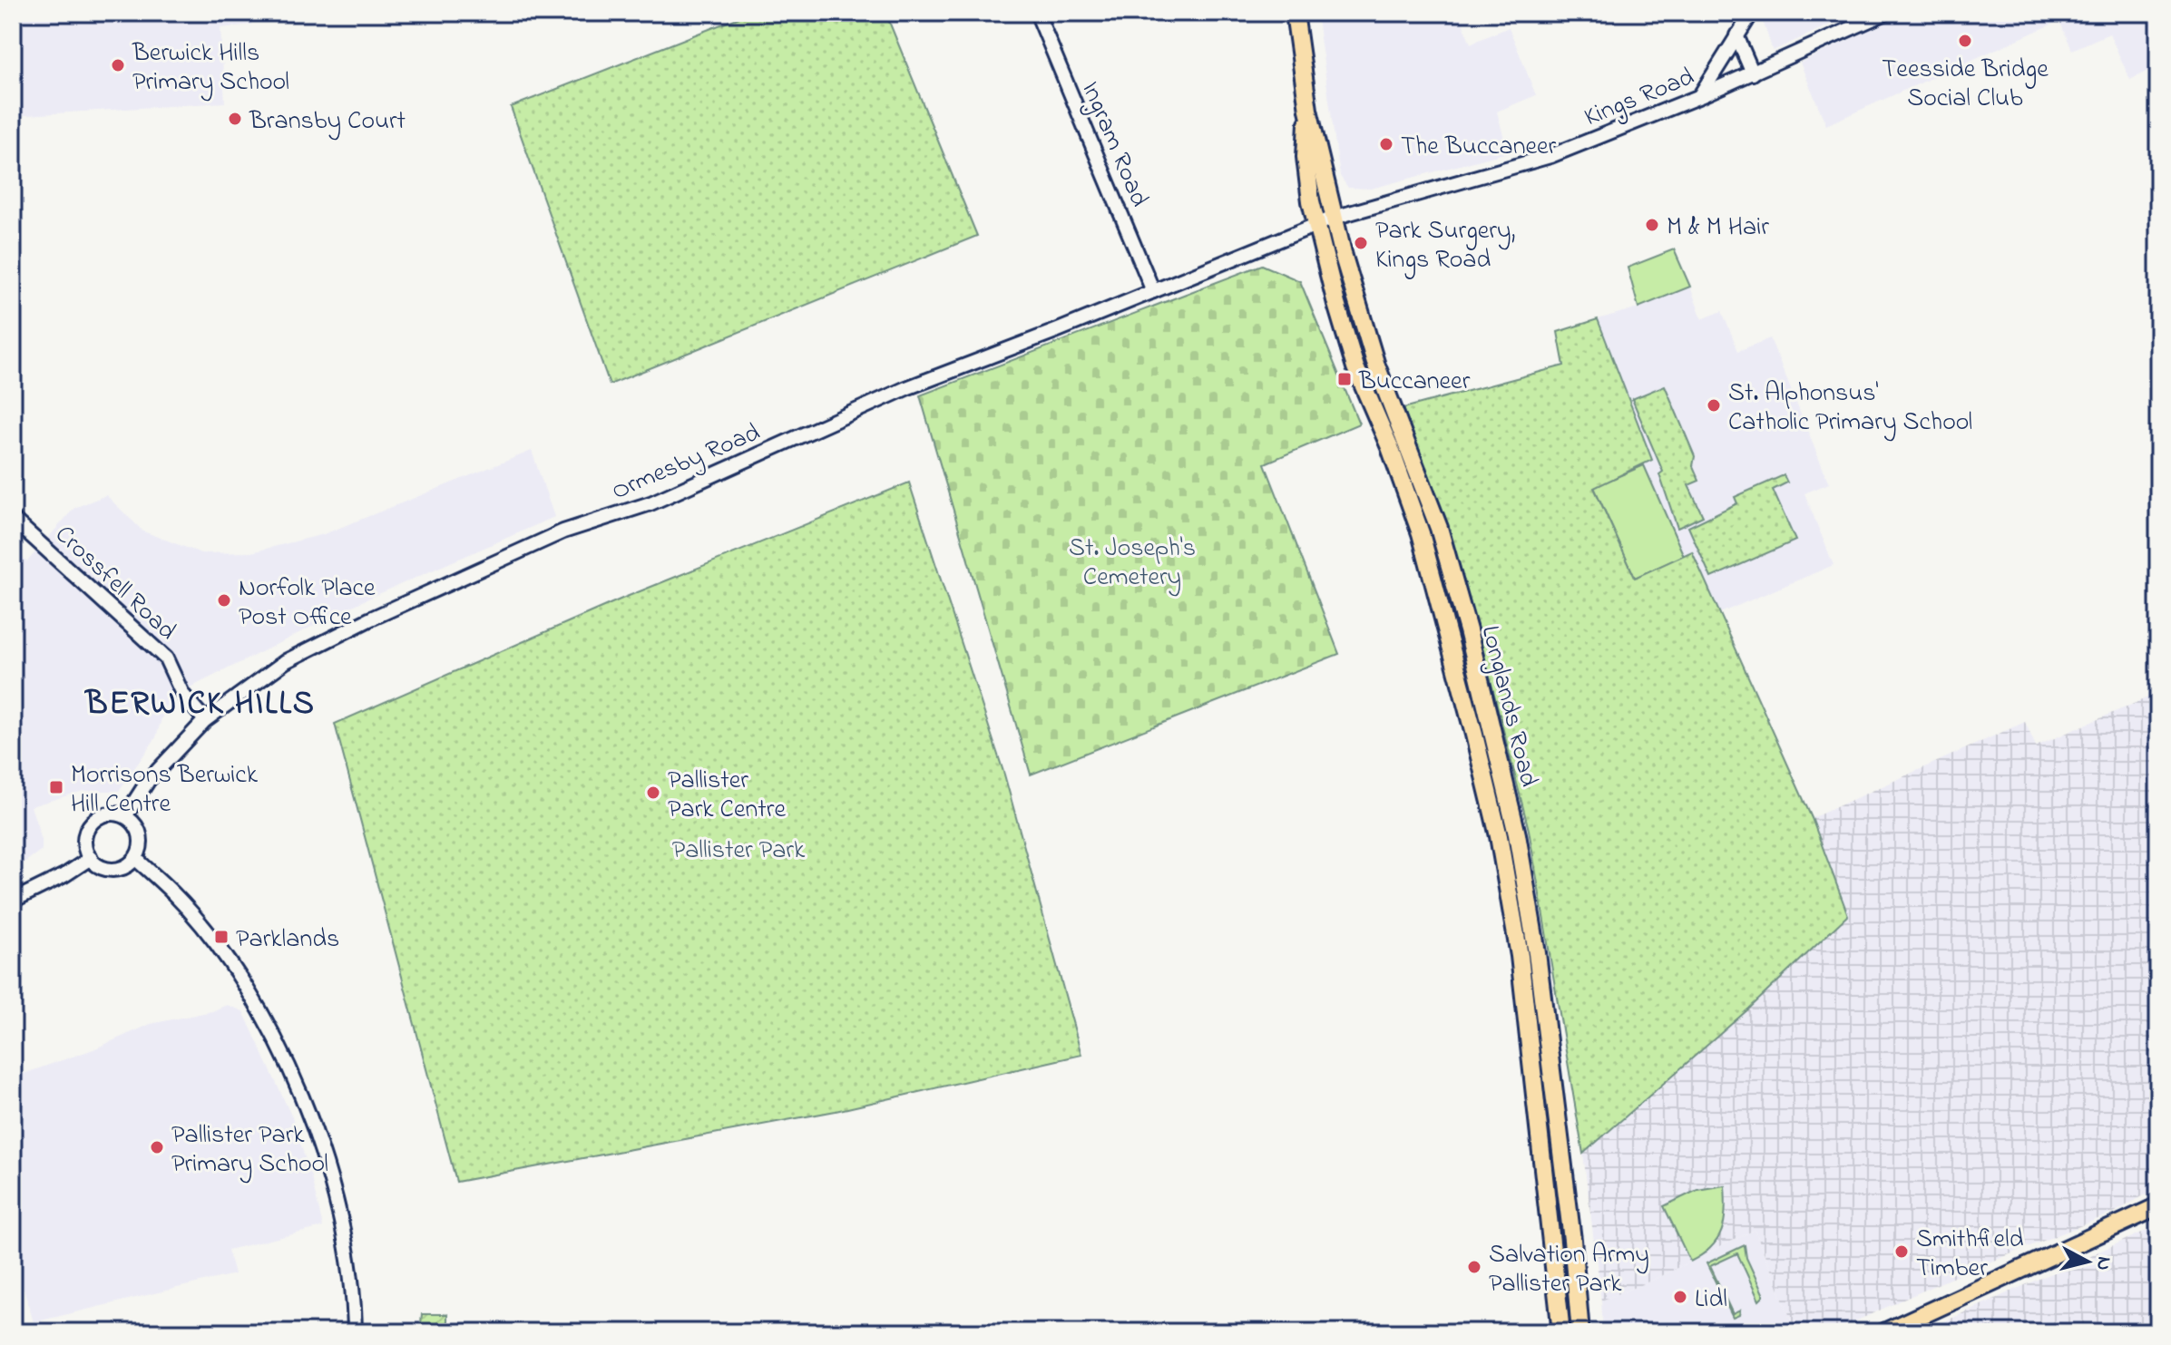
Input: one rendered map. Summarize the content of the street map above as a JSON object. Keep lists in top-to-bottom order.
{
  "streets": {
    "main road": ["Longlands Road"],
    "street": [
      "Kings Road",
      "Ingram Road",
      "Ormesby Road",
      "Crossfell Road"
    ]
  },
  "crossings": [
    ["Kings Road", "Ormesby Road"],
    ["Kings Road", "Longlands Road"],
    ["Ingram Road", "Ormesby Road"],
    ["Ormesby Road", "Crossfell Road"],
    ["Ormesby Road", "Longlands Road"]
  ],
  "districts": ["BERWICK HILLS"],
  "parks": ["St. Joseph's Cemetery", "Pallister Park"],
  "places": {
    "other": [
      "Teesside Bridge Social Club",
      "Berwick Hills Primary School",
      "Bransby Court",
      "The Buccaneer",
      "M & M Hair",
      "Park Surgery, Kings Road",
      "St. Alphonsus' Catholic Primary School",
      "Norfolk Place Post Office",
      "Pallister Park Centre",
      "Pallister Park Primary School",
      "Smithfield Timber",
      "Salvation Army Pallister Park",
      "Lidl"
    ],
    "transit": ["Buccaneer", "Morrisons Berwick Hill Centre", "Parklands"]
  },
  "north": "right"
}
